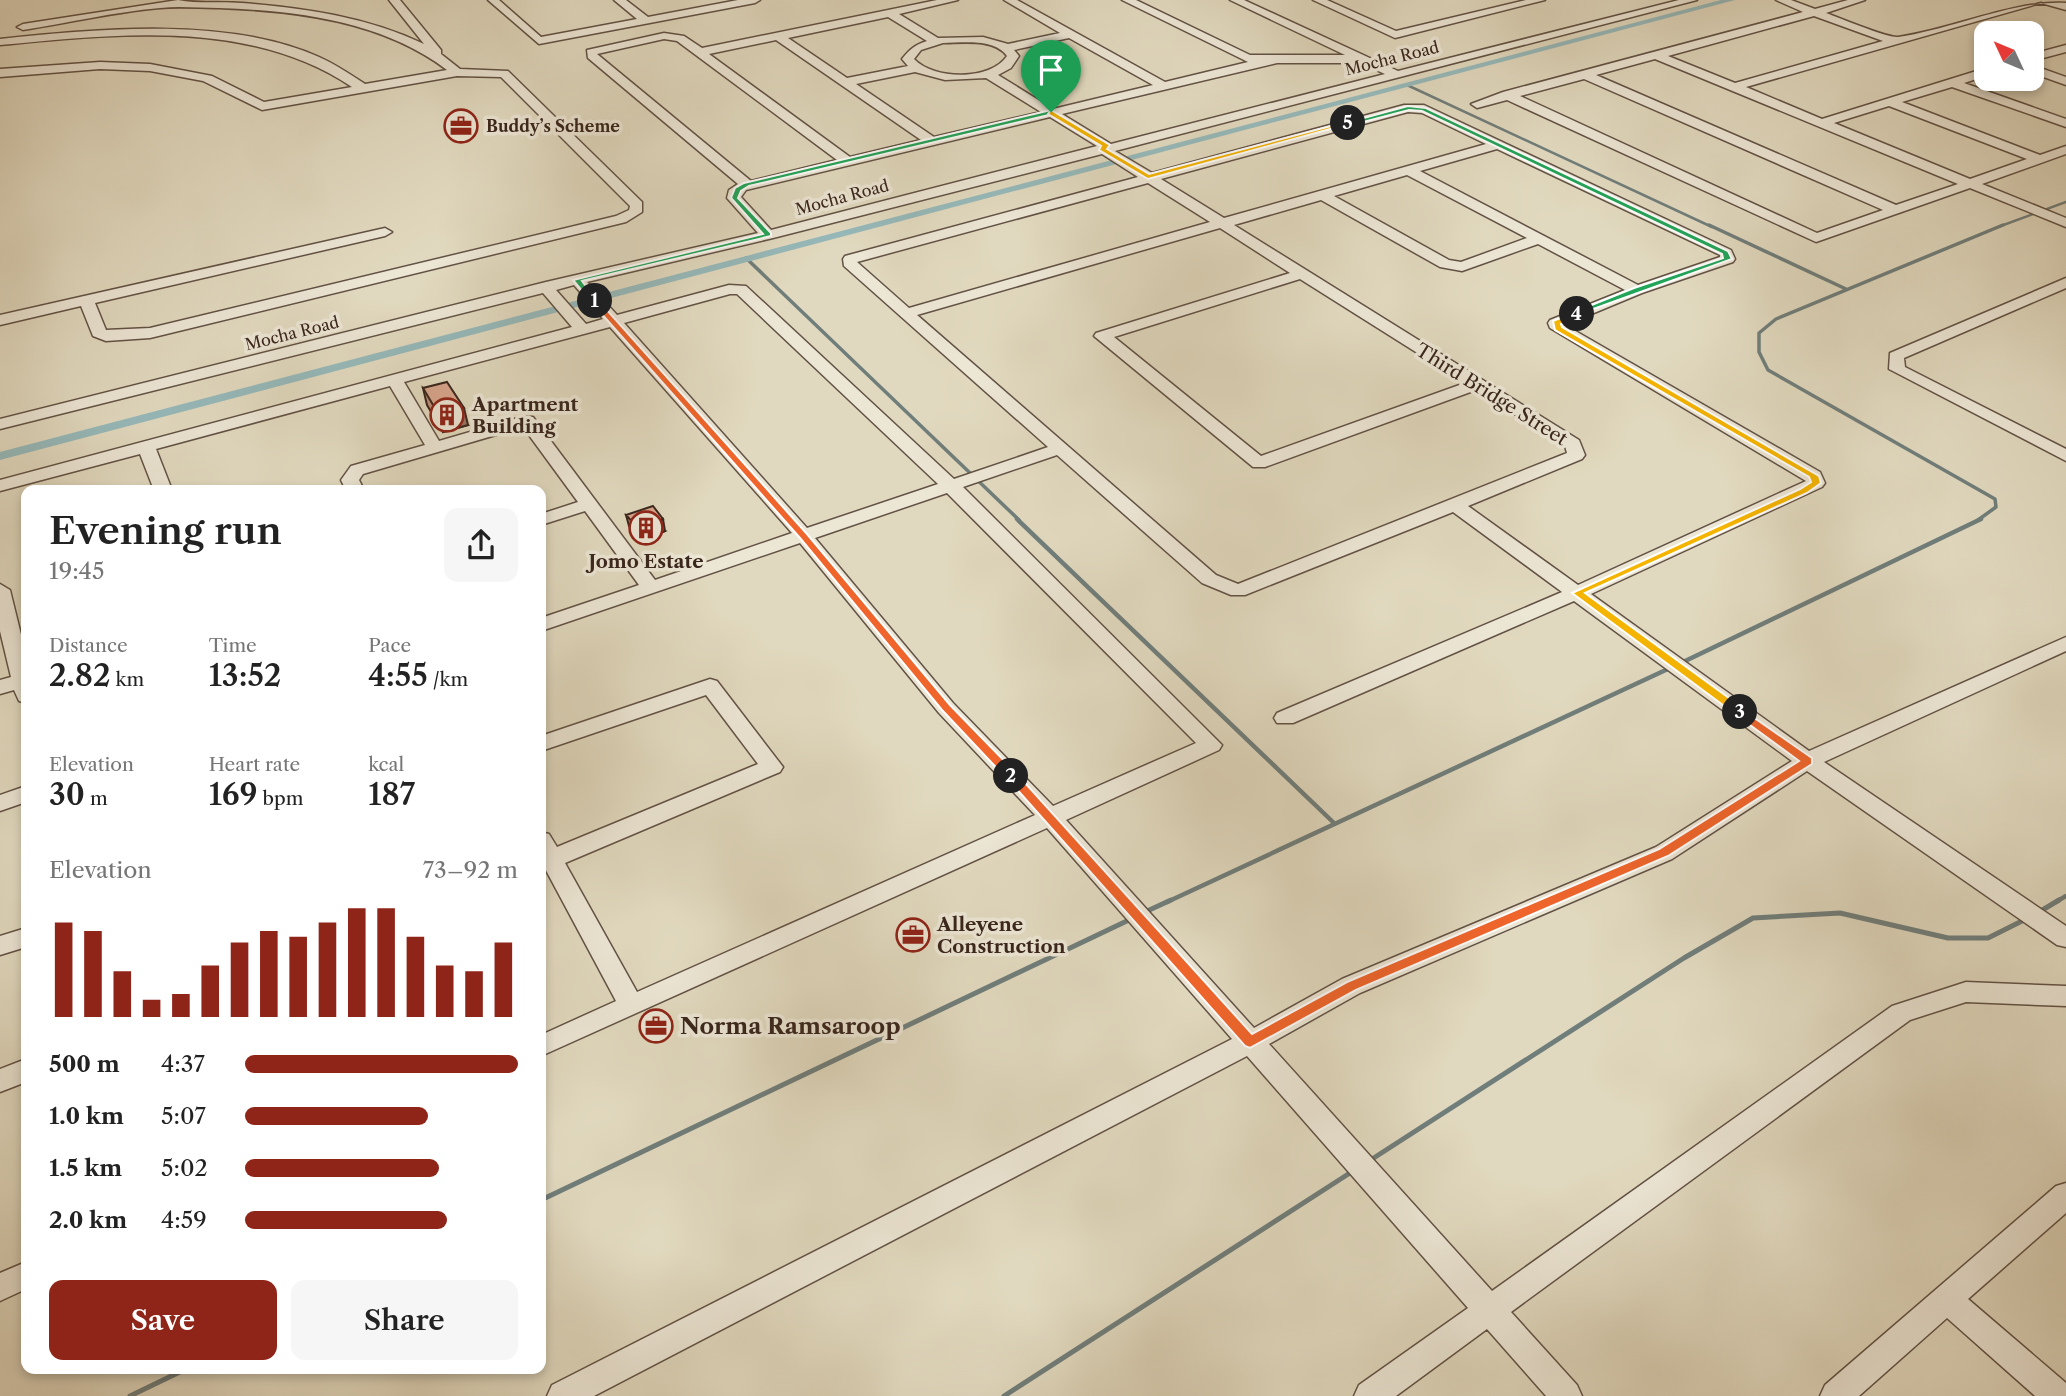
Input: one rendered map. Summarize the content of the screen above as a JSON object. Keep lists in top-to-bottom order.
{
  "streets": {
    "street": ["Mocha Road", "Third Bridge Street"]
  },
  "crossings": [
    ["Mocha Road", "Third Bridge Street"]
  ],
  "places": {
    "office": ["Buddy’s Scheme", "Alleyene Construction", "Norma Ramsaroop"],
    "building": ["Apartment Building", "Jomo Estate"]
  },
  "north": "top left",
  "page": {
    "pins": [
      "5",
      "1",
      "4",
      "3",
      "2"
    ],
    "heading": ["Evening run", "19:45"],
    "stats": [
      ["Distance", "2.82 km"],
      ["Time", "13:52"],
      ["Pace", "4:55 /km"],
      ["Elevation", "30 m"],
      ["Heart rate", "169 bpm"],
      ["kcal", "187"]
    ],
    "chart": ["Elevation", "73–92 m"],
    "list": [
      {
        "name": "500 m",
        "note": "4:37"
      },
      {
        "name": "1.0 km",
        "note": "5:07"
      },
      {
        "name": "1.5 km",
        "note": "5:02"
      },
      {
        "name": "2.0 km",
        "note": "4:59"
      }
    ],
    "buttons": ["Save", "Share"]
  }
}
